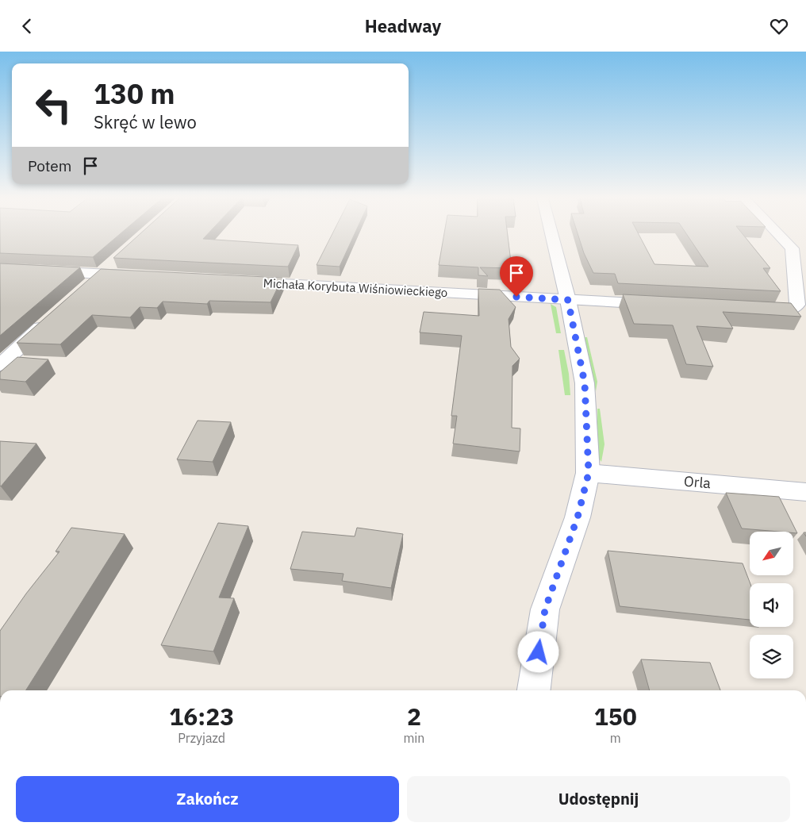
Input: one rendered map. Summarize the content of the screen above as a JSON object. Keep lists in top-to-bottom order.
{
  "streets": {
    "street": ["Michała Korybuta Wiśniowieckiego", "Orla"]
  },
  "north": "bottom left",
  "page": {
    "header": "Headway",
    "turn": ["130 m", "Skręć w lewo"],
    "then": "Potem",
    "eta": [
      "16:23",
      "Przyjazd",
      "2",
      "min",
      "150",
      "m"
    ],
    "buttons": ["Zakończ", "Udostępnij"]
  }
}
